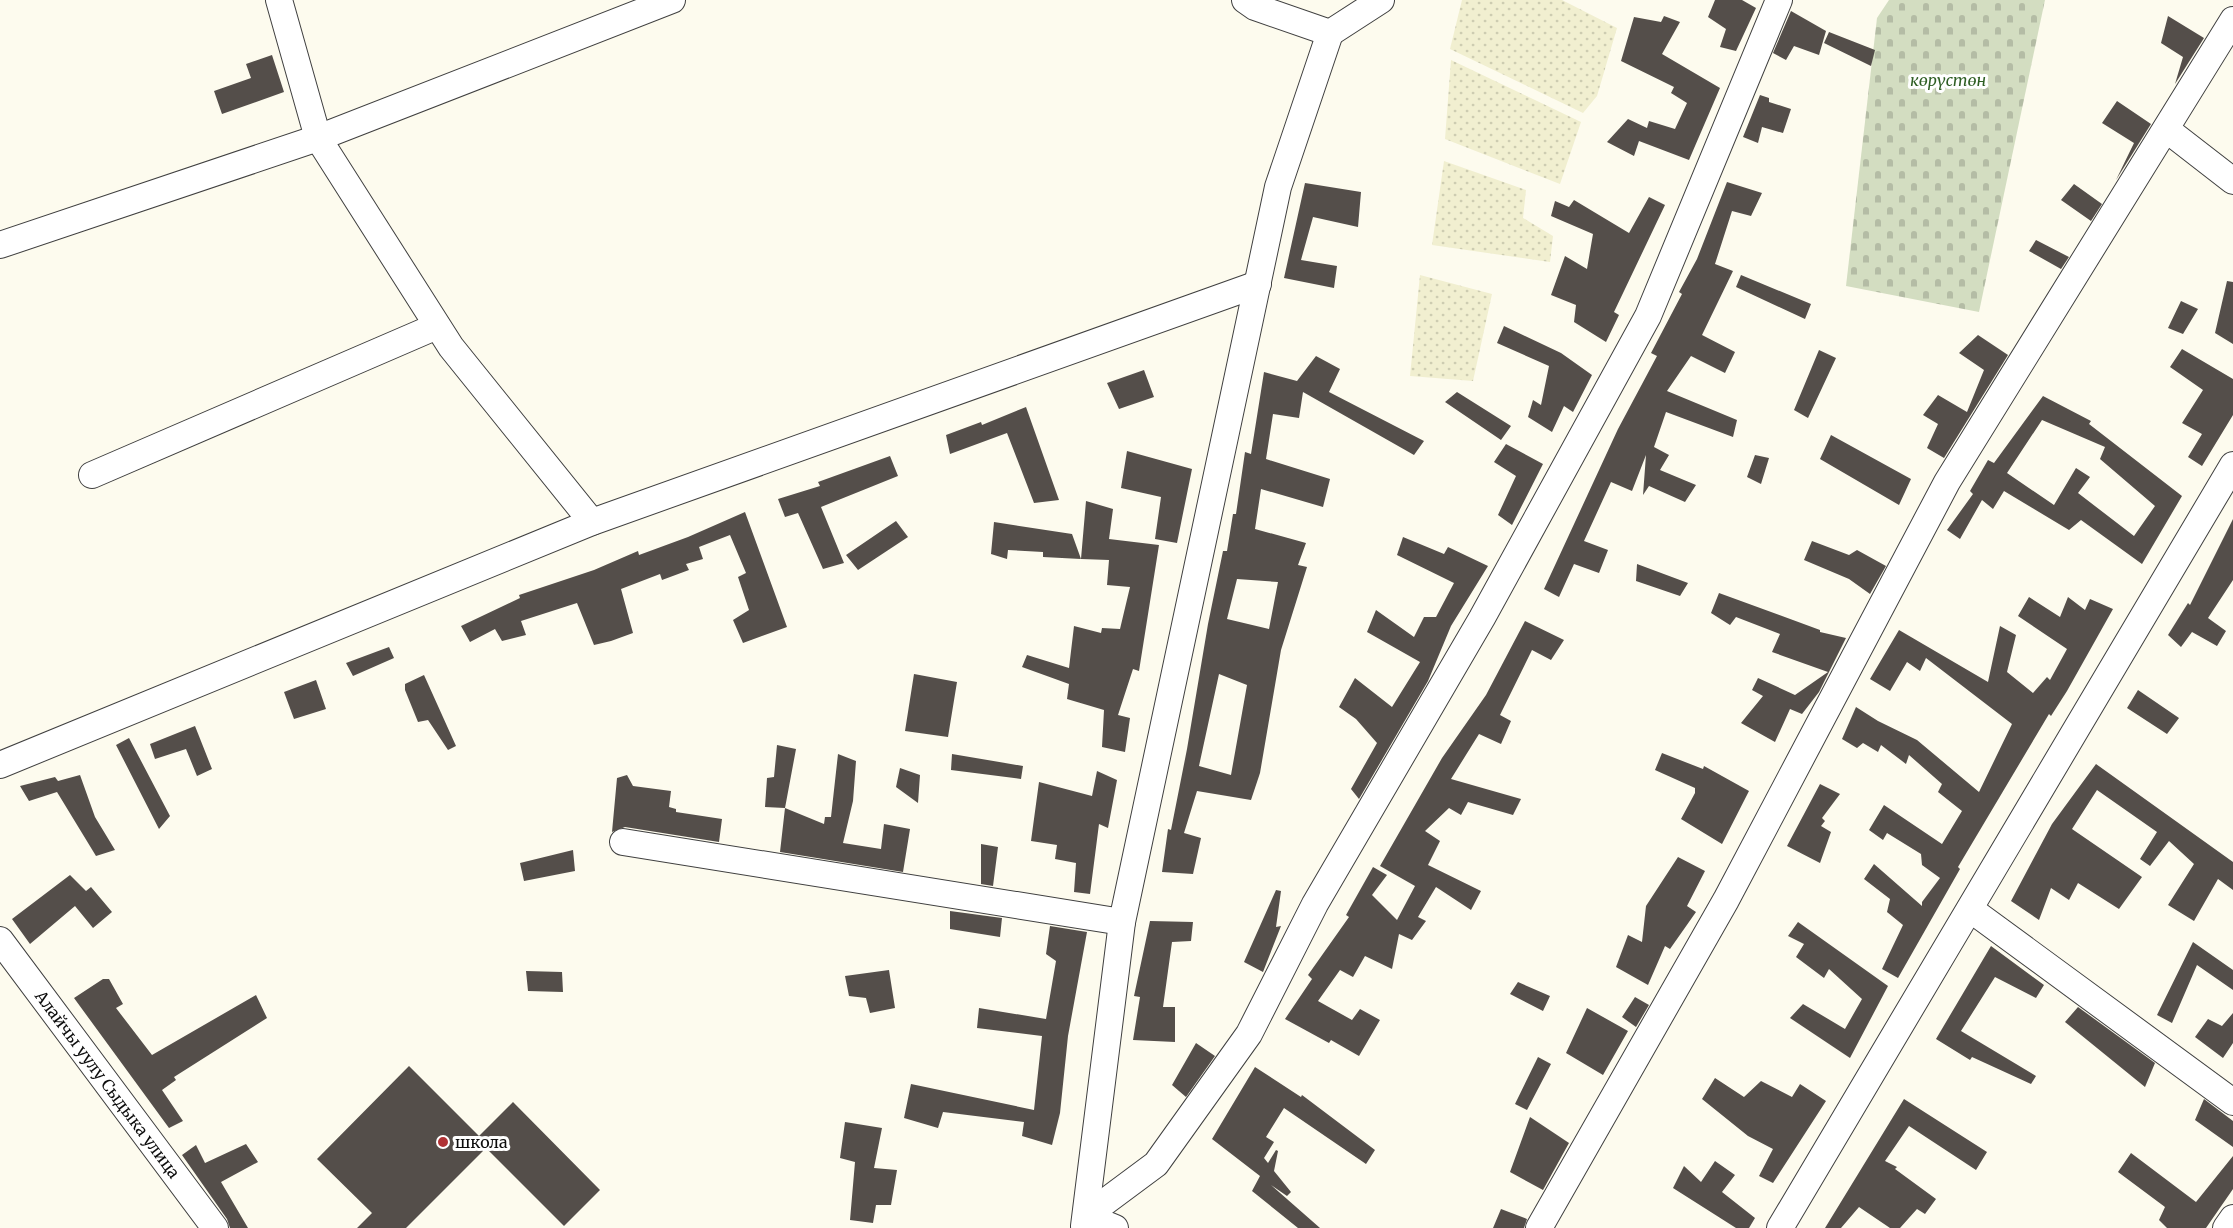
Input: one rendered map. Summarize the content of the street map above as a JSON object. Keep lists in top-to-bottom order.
{
  "streets": {
    "street": ["Алайчы уулу Сыдыка улица"]
  },
  "parks": ["көрүстөн"],
  "places": ["школа"]
}
